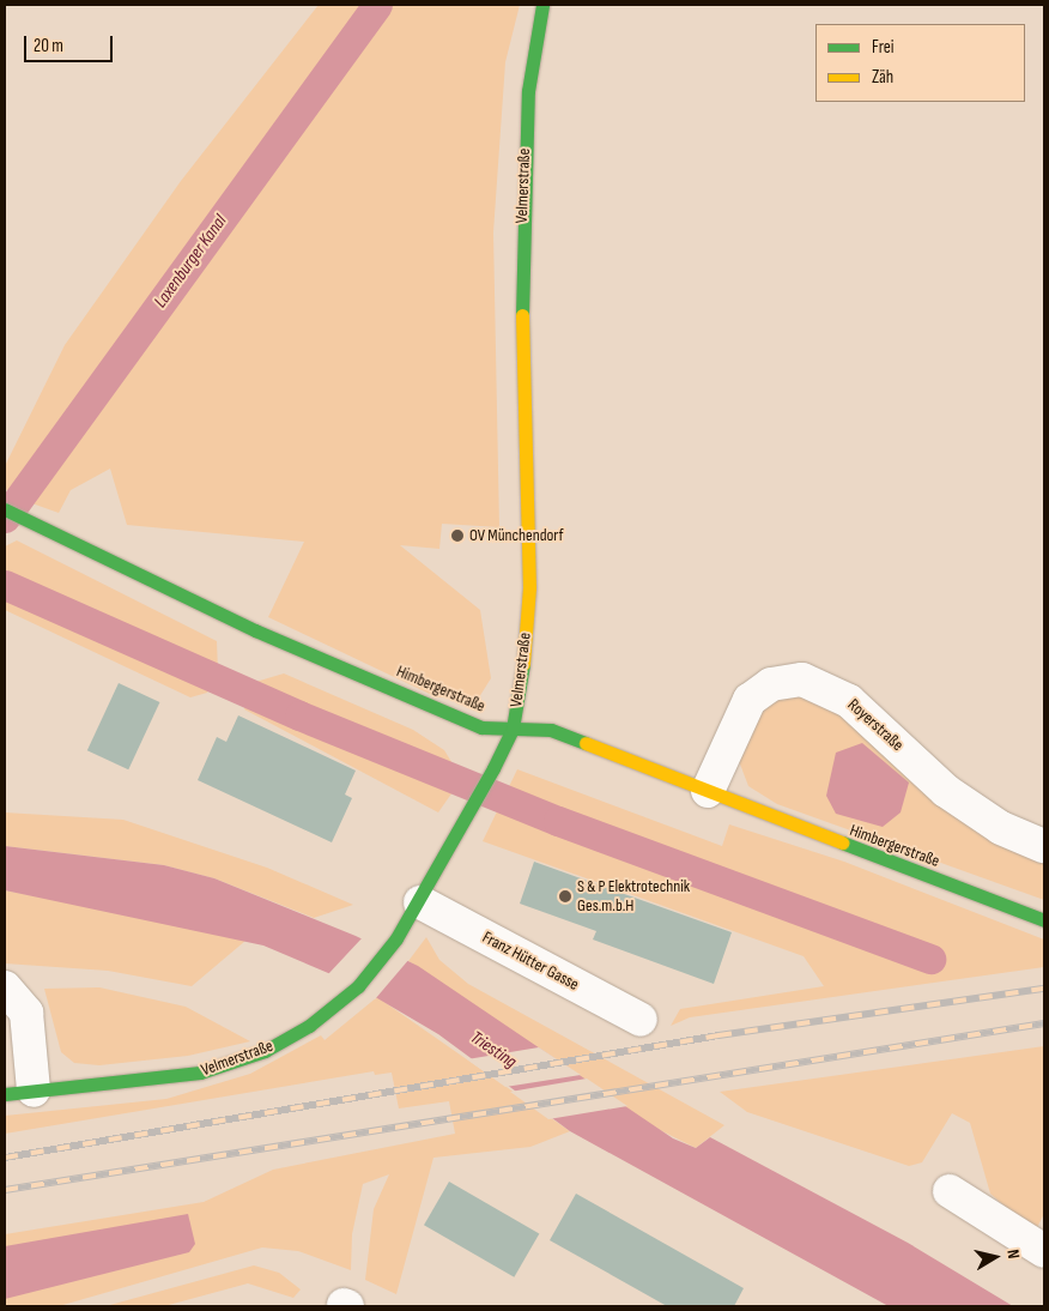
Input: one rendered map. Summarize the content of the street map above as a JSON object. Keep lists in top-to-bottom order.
{
  "streets": {
    "street": [
      "Velmerstraße",
      "Himbergerstraße",
      "Royerstraße",
      "Franz Hütter Gasse"
    ]
  },
  "crossings": [
    ["Velmerstraße", "Himbergerstraße"],
    ["Velmerstraße", "Franz Hütter Gasse"],
    ["Himbergerstraße", "Royerstraße"]
  ],
  "water": ["Laxenburger Kanal", "Triesting"],
  "places": ["OV Münchendorf", "S & P Elektrotechnik Ges.m.b.H"],
  "legend": ["Frei", "Zäh"],
  "scale_bar": "20 m",
  "north": "right"
}
